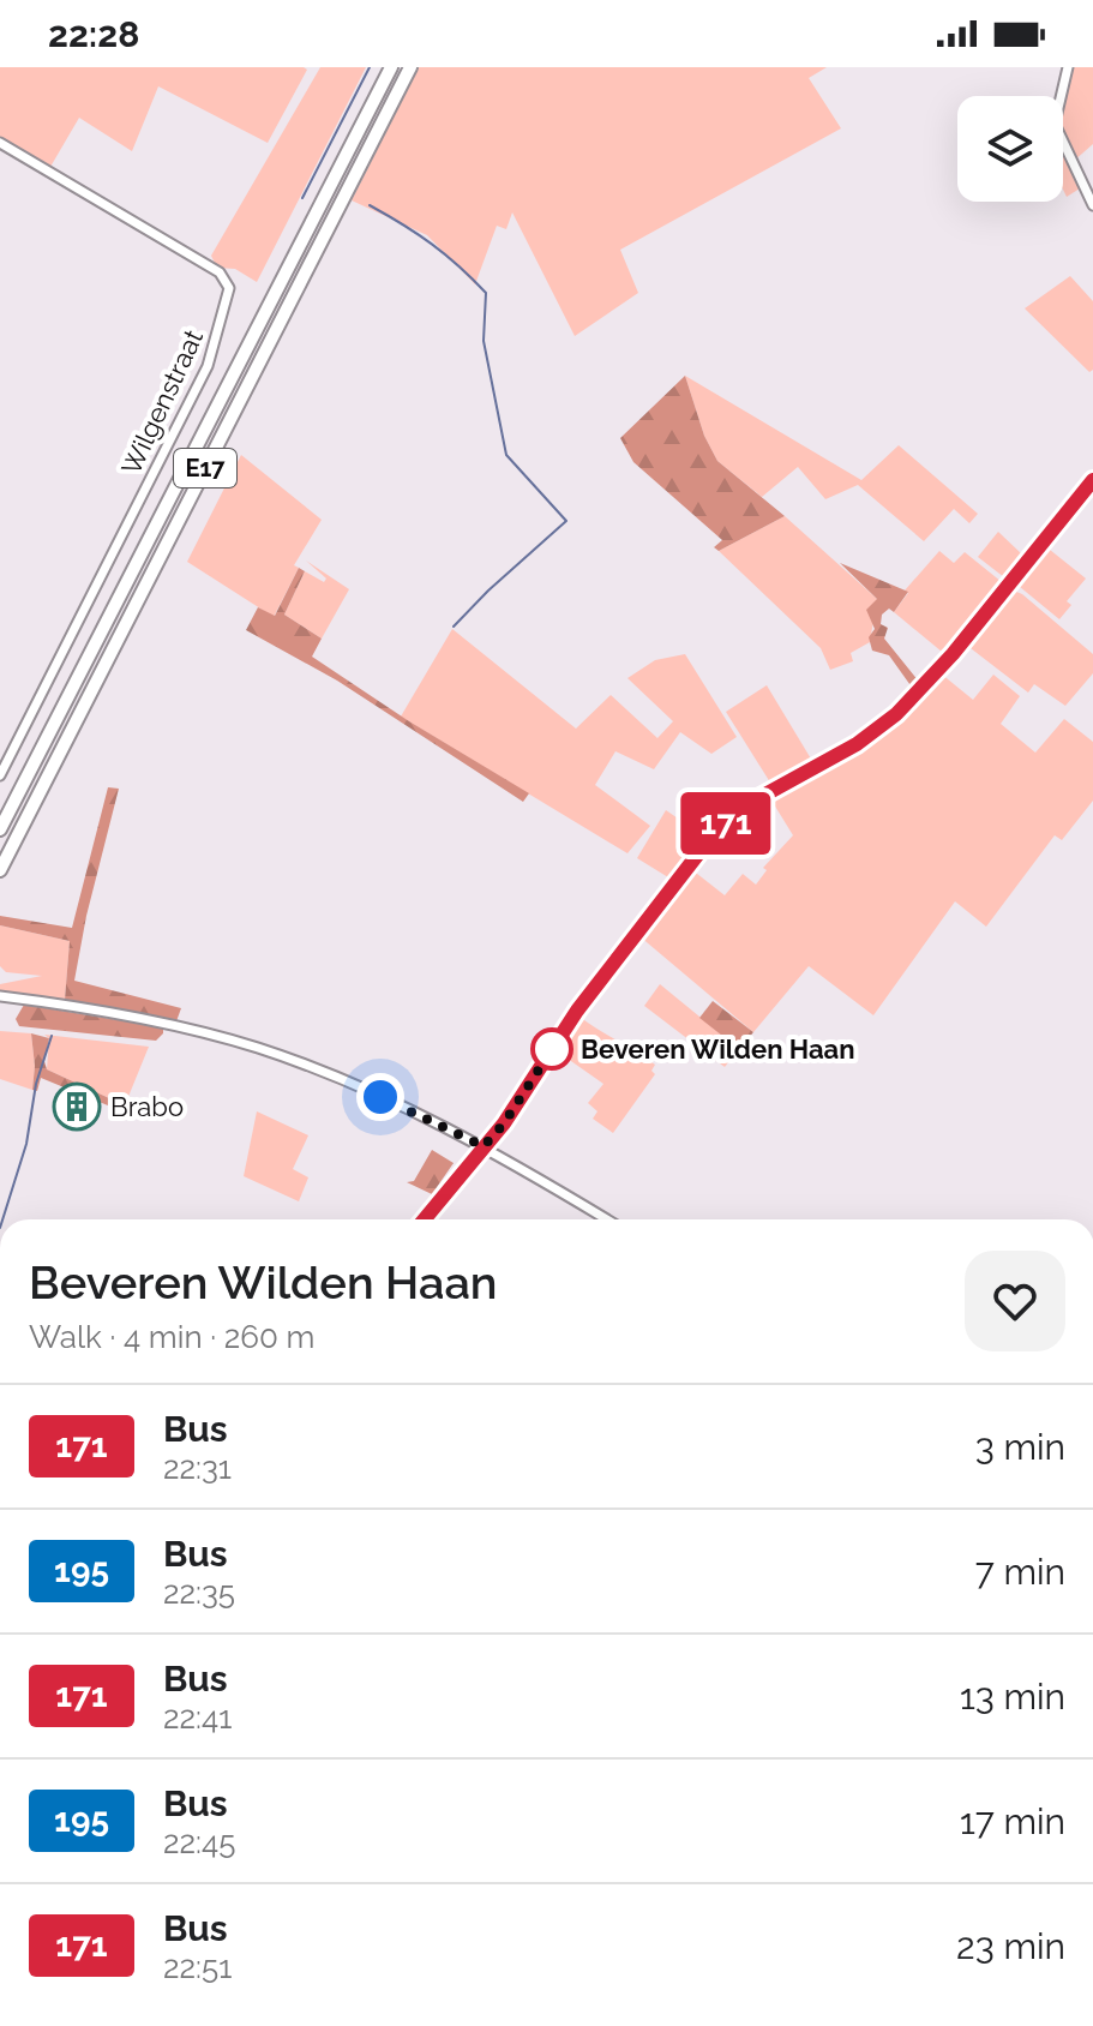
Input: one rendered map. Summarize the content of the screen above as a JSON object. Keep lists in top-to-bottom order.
{
  "streets": {
    "highway": ["E17"],
    "street": ["Wilgenstraat"]
  },
  "places": {
    "other": ["Beveren Wilden Haan"],
    "building": ["Brabo"]
  },
  "lines": ["bus line 171"],
  "page": {
    "status": "22:28",
    "on_map": "171",
    "heading": ["Beveren Wilden Haan", "Walk · 4 min · 260 m"],
    "list": [
      {
        "mark": "171",
        "name": "Bus",
        "note": "22:31",
        "value": "3 min"
      },
      {
        "mark": "195",
        "name": "Bus",
        "note": "22:35",
        "value": "7 min"
      },
      {
        "mark": "171",
        "name": "Bus",
        "note": "22:41",
        "value": "13 min"
      },
      {
        "mark": "195",
        "name": "Bus",
        "note": "22:45",
        "value": "17 min"
      },
      {
        "mark": "171",
        "name": "Bus",
        "note": "22:51",
        "value": "23 min"
      }
    ]
  }
}
